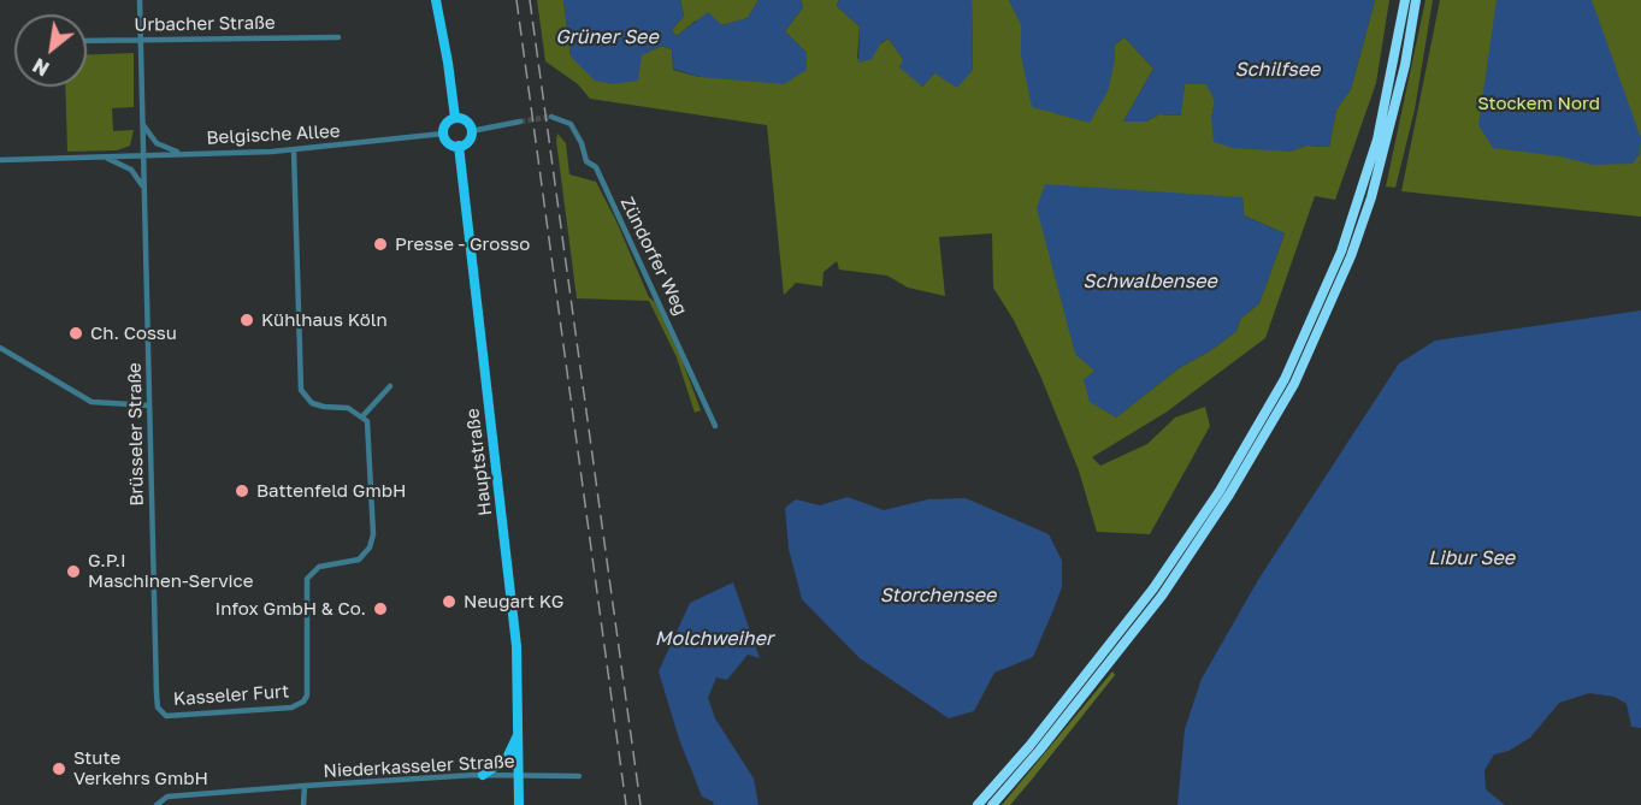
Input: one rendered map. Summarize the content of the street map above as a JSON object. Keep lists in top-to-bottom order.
{
  "streets": {
    "main road": ["Hauptstraße"],
    "street": [
      "Urbacher Straße",
      "Belgische Allee",
      "Zündorfer Weg",
      "Brüsseler Straße",
      "Kasseler Furt",
      "Niederkasseler Straße"
    ]
  },
  "crossings": [
    ["Urbacher Straße", "Brüsseler Straße"],
    ["Belgische Allee", "Brüsseler Straße"],
    ["Belgische Allee", "Hauptstraße"],
    ["Brüsseler Straße", "Kasseler Furt"],
    ["Hauptstraße", "Niederkasseler Straße"]
  ],
  "water": [
    "Grüner See",
    "Schilfsee",
    "Schwalbensee",
    "Libur See",
    "Storchensee",
    "Molchweiher"
  ],
  "parks": ["Stockem Nord"],
  "places": [
    "Presse - Grosso",
    "Kühlhaus Köln",
    "Ch. Cossu",
    "Battenfeld GmbH",
    "G.P.I Maschinen-Service",
    "Neugart KG",
    "Infox GmbH & Co.",
    "Stute Verkehrs GmbH"
  ],
  "north": "bottom left"
}
